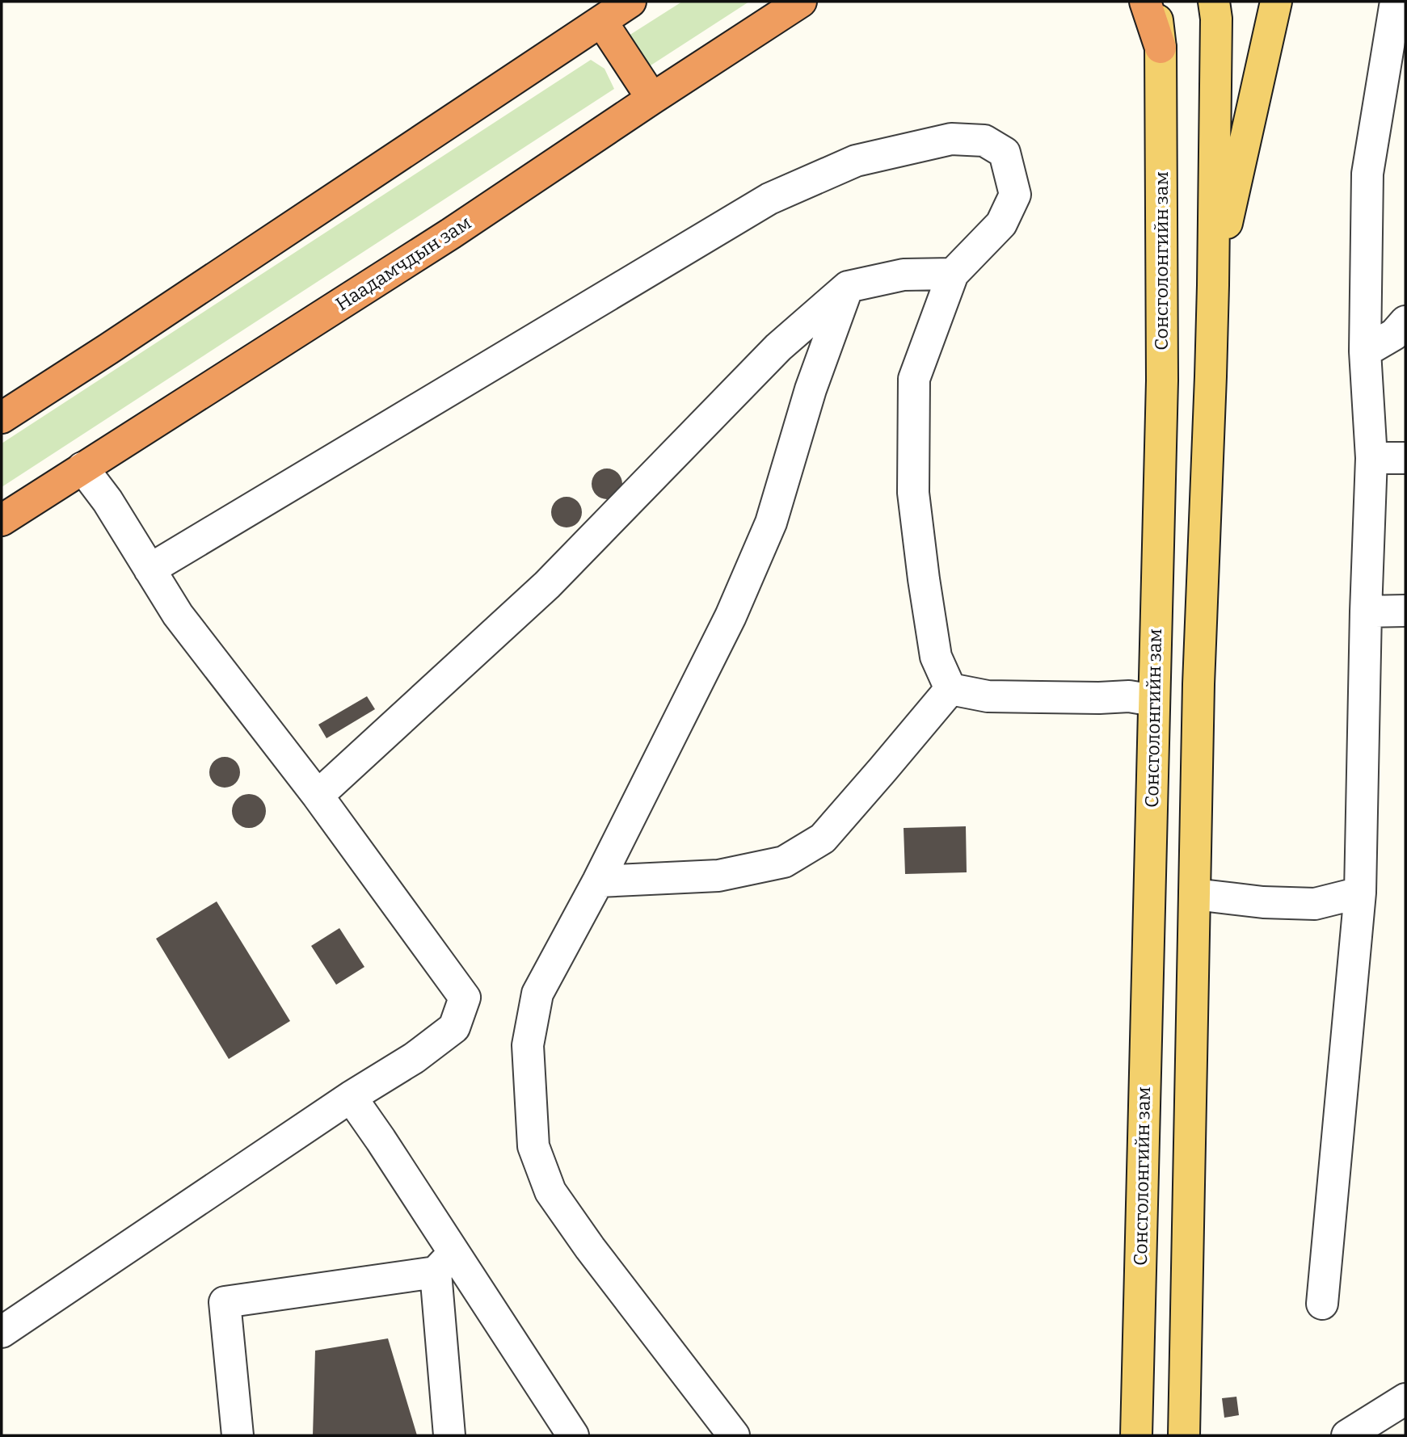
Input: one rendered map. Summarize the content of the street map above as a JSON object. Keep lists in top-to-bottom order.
{
  "streets": {
    "highway": ["Наадамчдын зам"],
    "main road": ["Сонсголонгийн зам"]
  }
}
